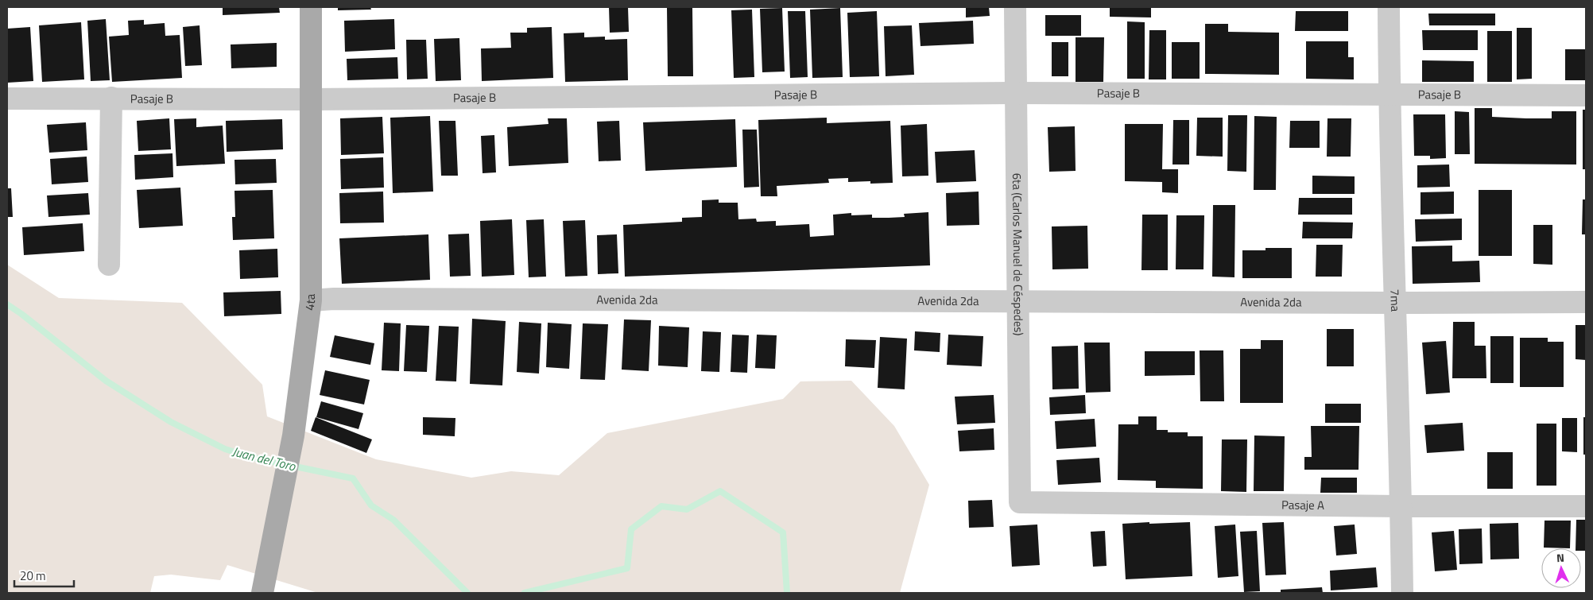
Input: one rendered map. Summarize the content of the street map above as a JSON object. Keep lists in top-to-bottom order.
{
  "streets": {
    "main road": ["4ta"],
    "street": [
      "Pasaje B",
      "6ta (Carlos Manuel de Céspedes)",
      "Avenida 2da",
      "7ma",
      "Pasaje A"
    ]
  },
  "crossings": [
    ["Pasaje B", "6ta (Carlos Manuel de Céspedes)"],
    ["Pasaje B", "7ma"],
    ["Pasaje B", "4ta"],
    ["6ta (Carlos Manuel de Céspedes)", "Avenida 2da"],
    ["6ta (Carlos Manuel de Céspedes)", "Pasaje A"],
    ["Avenida 2da", "7ma"],
    ["Avenida 2da", "4ta"],
    ["7ma", "Pasaje A"]
  ],
  "water": ["Juan del Toro"],
  "scale_bar": "20 m",
  "north": "top"
}
